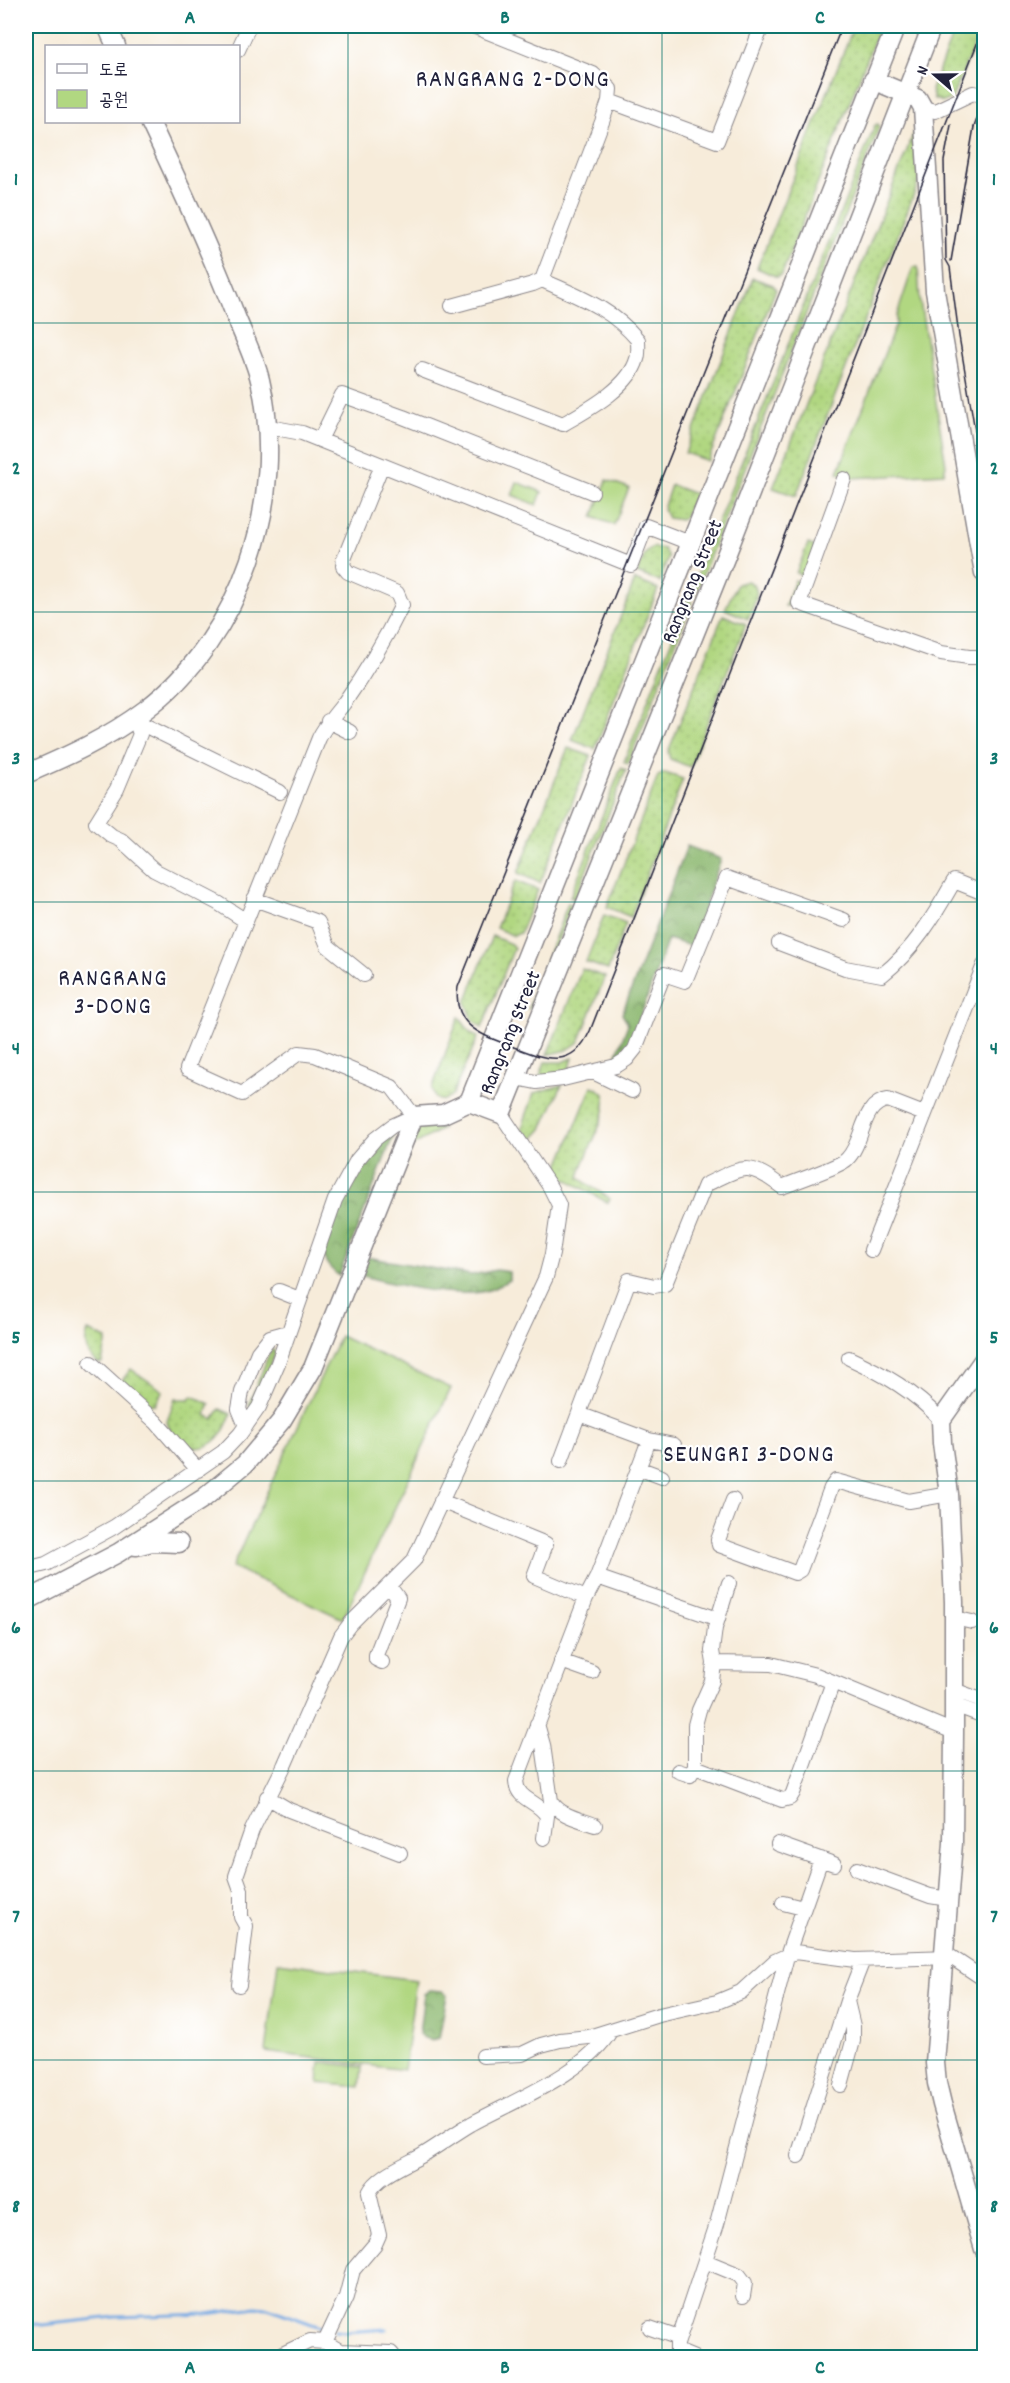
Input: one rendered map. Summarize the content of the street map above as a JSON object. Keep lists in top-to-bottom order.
{
  "streets": {
    "main road": ["Rangrang Street"]
  },
  "districts": ["RANGRANG 2-DONG", "RANGRANG 3-DONG", "SEUNGRI 3-DONG"],
  "legend": ["도로", "공원"],
  "north": "left",
  "grid": {
    "columns": ["A", "B", "C"],
    "rows": [
      "1",
      "2",
      "3",
      "4",
      "5",
      "6",
      "7",
      "8"
    ]
  }
}
